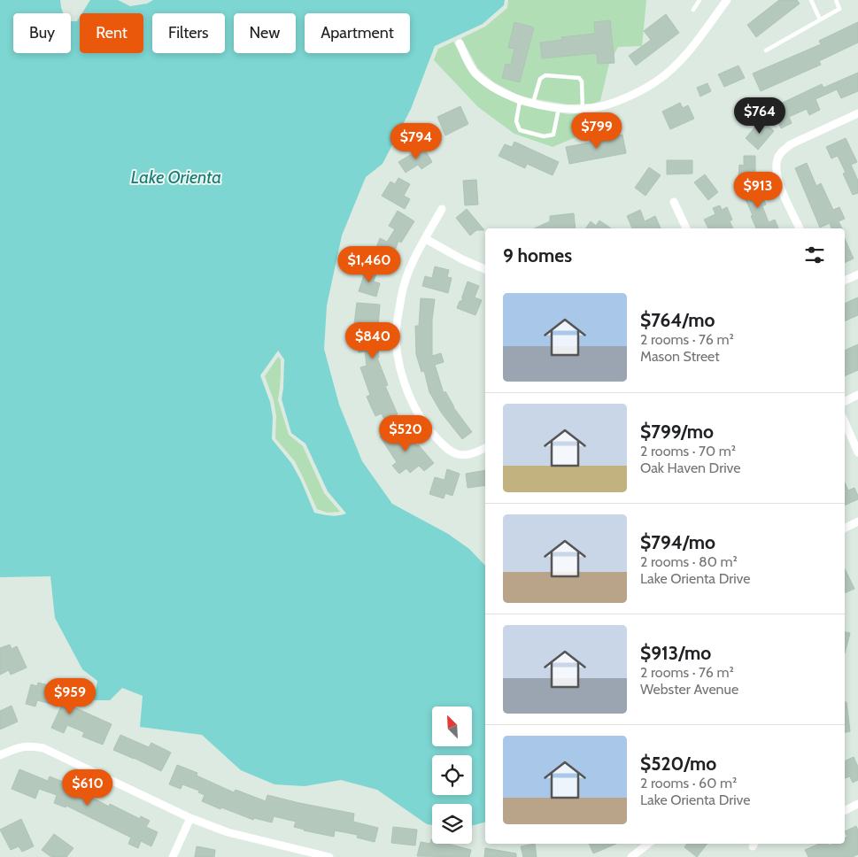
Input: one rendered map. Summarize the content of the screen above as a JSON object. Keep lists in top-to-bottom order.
{
  "water": ["Lake Orienta"],
  "north": "top left",
  "page": {
    "chip": [
      "Buy",
      "Rent",
      "Filters",
      "New",
      "Apartment"
    ],
    "price": [
      "$764",
      "$799",
      "$794",
      "$913",
      "$1,460",
      "$840",
      "$520",
      "$959",
      "$610"
    ],
    "heading": "9 homes",
    "list": [
      {
        "name": "$764/mo",
        "note": "2 rooms · 76 m² · Mason Street"
      },
      {
        "name": "$799/mo",
        "note": "2 rooms · 70 m² · Oak Haven Drive"
      },
      {
        "name": "$794/mo",
        "note": "2 rooms · 80 m² · Lake Orienta Drive"
      },
      {
        "name": "$913/mo",
        "note": "2 rooms · 76 m² · Webster Avenue"
      },
      {
        "name": "$520/mo",
        "note": "2 rooms · 60 m² · Lake Orienta Drive"
      }
    ]
  }
}
